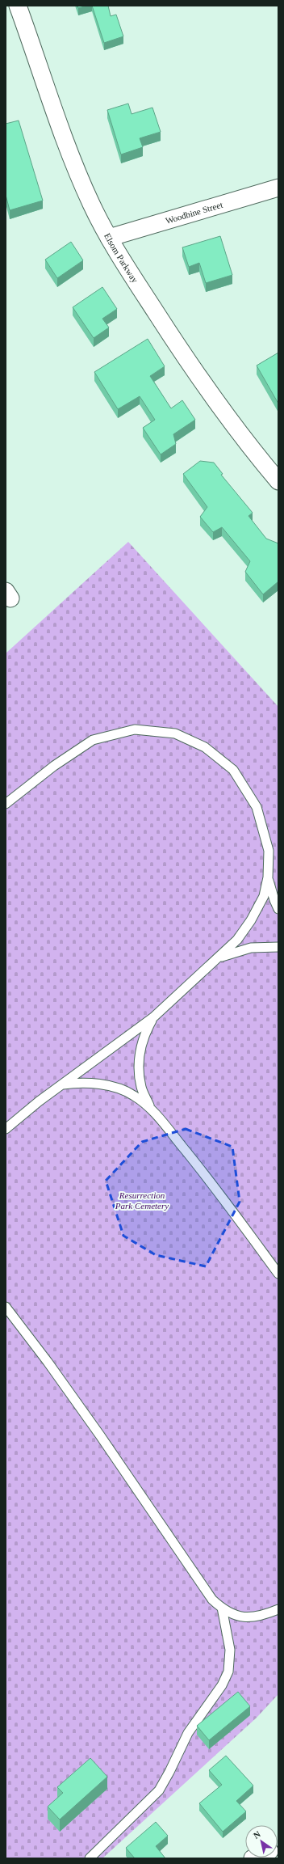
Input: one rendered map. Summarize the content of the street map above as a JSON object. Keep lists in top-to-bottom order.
{
  "streets": {
    "street": ["Woodbine Street", "Elsom Parkway"]
  },
  "crossings": [
    ["Woodbine Street", "Elsom Parkway"]
  ],
  "parks": ["Resurrection Park Cemetery"],
  "north": "top left"
}
